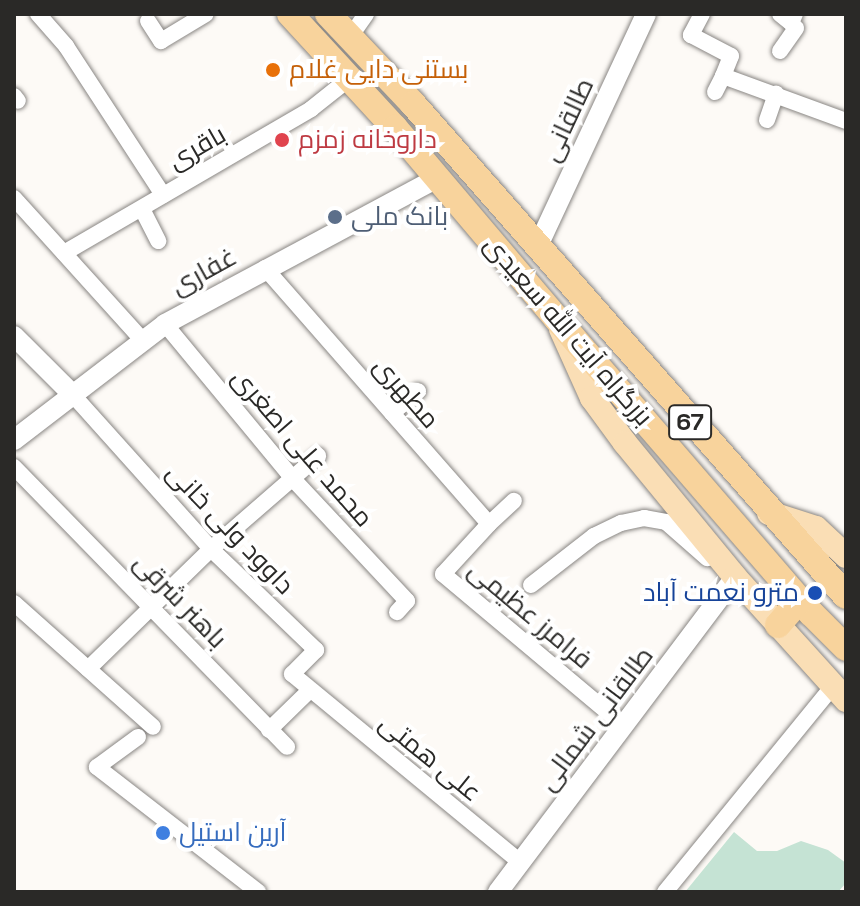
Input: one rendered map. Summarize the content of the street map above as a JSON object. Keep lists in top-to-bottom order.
{
  "streets": {
    "highway": ["بزرگراه آیت الله سعیدی", "67"],
    "street": [
      "طالقانی",
      "باقری",
      "غفاری",
      "مطهری",
      "محمد علی اصغری",
      "داوود ولی خانی",
      "باهنر شرقی",
      "فرامرز عظیمی",
      "طالقانی شمالی",
      "علی همتی"
    ]
  },
  "crossings": [
    ["طالقانی", "بزرگراه آیت الله سعیدی"],
    ["باقری", "بزرگراه آیت الله سعیدی"],
    ["غفاری", "بزرگراه آیت الله سعیدی"],
    ["غفاری", "مطهری"],
    ["غفاری", "محمد علی اصغری"],
    ["غفاری", "داوود ولی خانی"],
    ["مطهری", "فرامرز عظیمی"],
    ["داوود ولی خانی", "علی همتی"],
    ["فرامرز عظیمی", "طالقانی شمالی"],
    ["طالقانی شمالی", "علی همتی"]
  ],
  "places": [
    "بستنی دایی غلام",
    "داروخانه زمزم",
    "بانک ملی",
    "مترو نعمت آباد",
    "آرین استیل"
  ]
}
